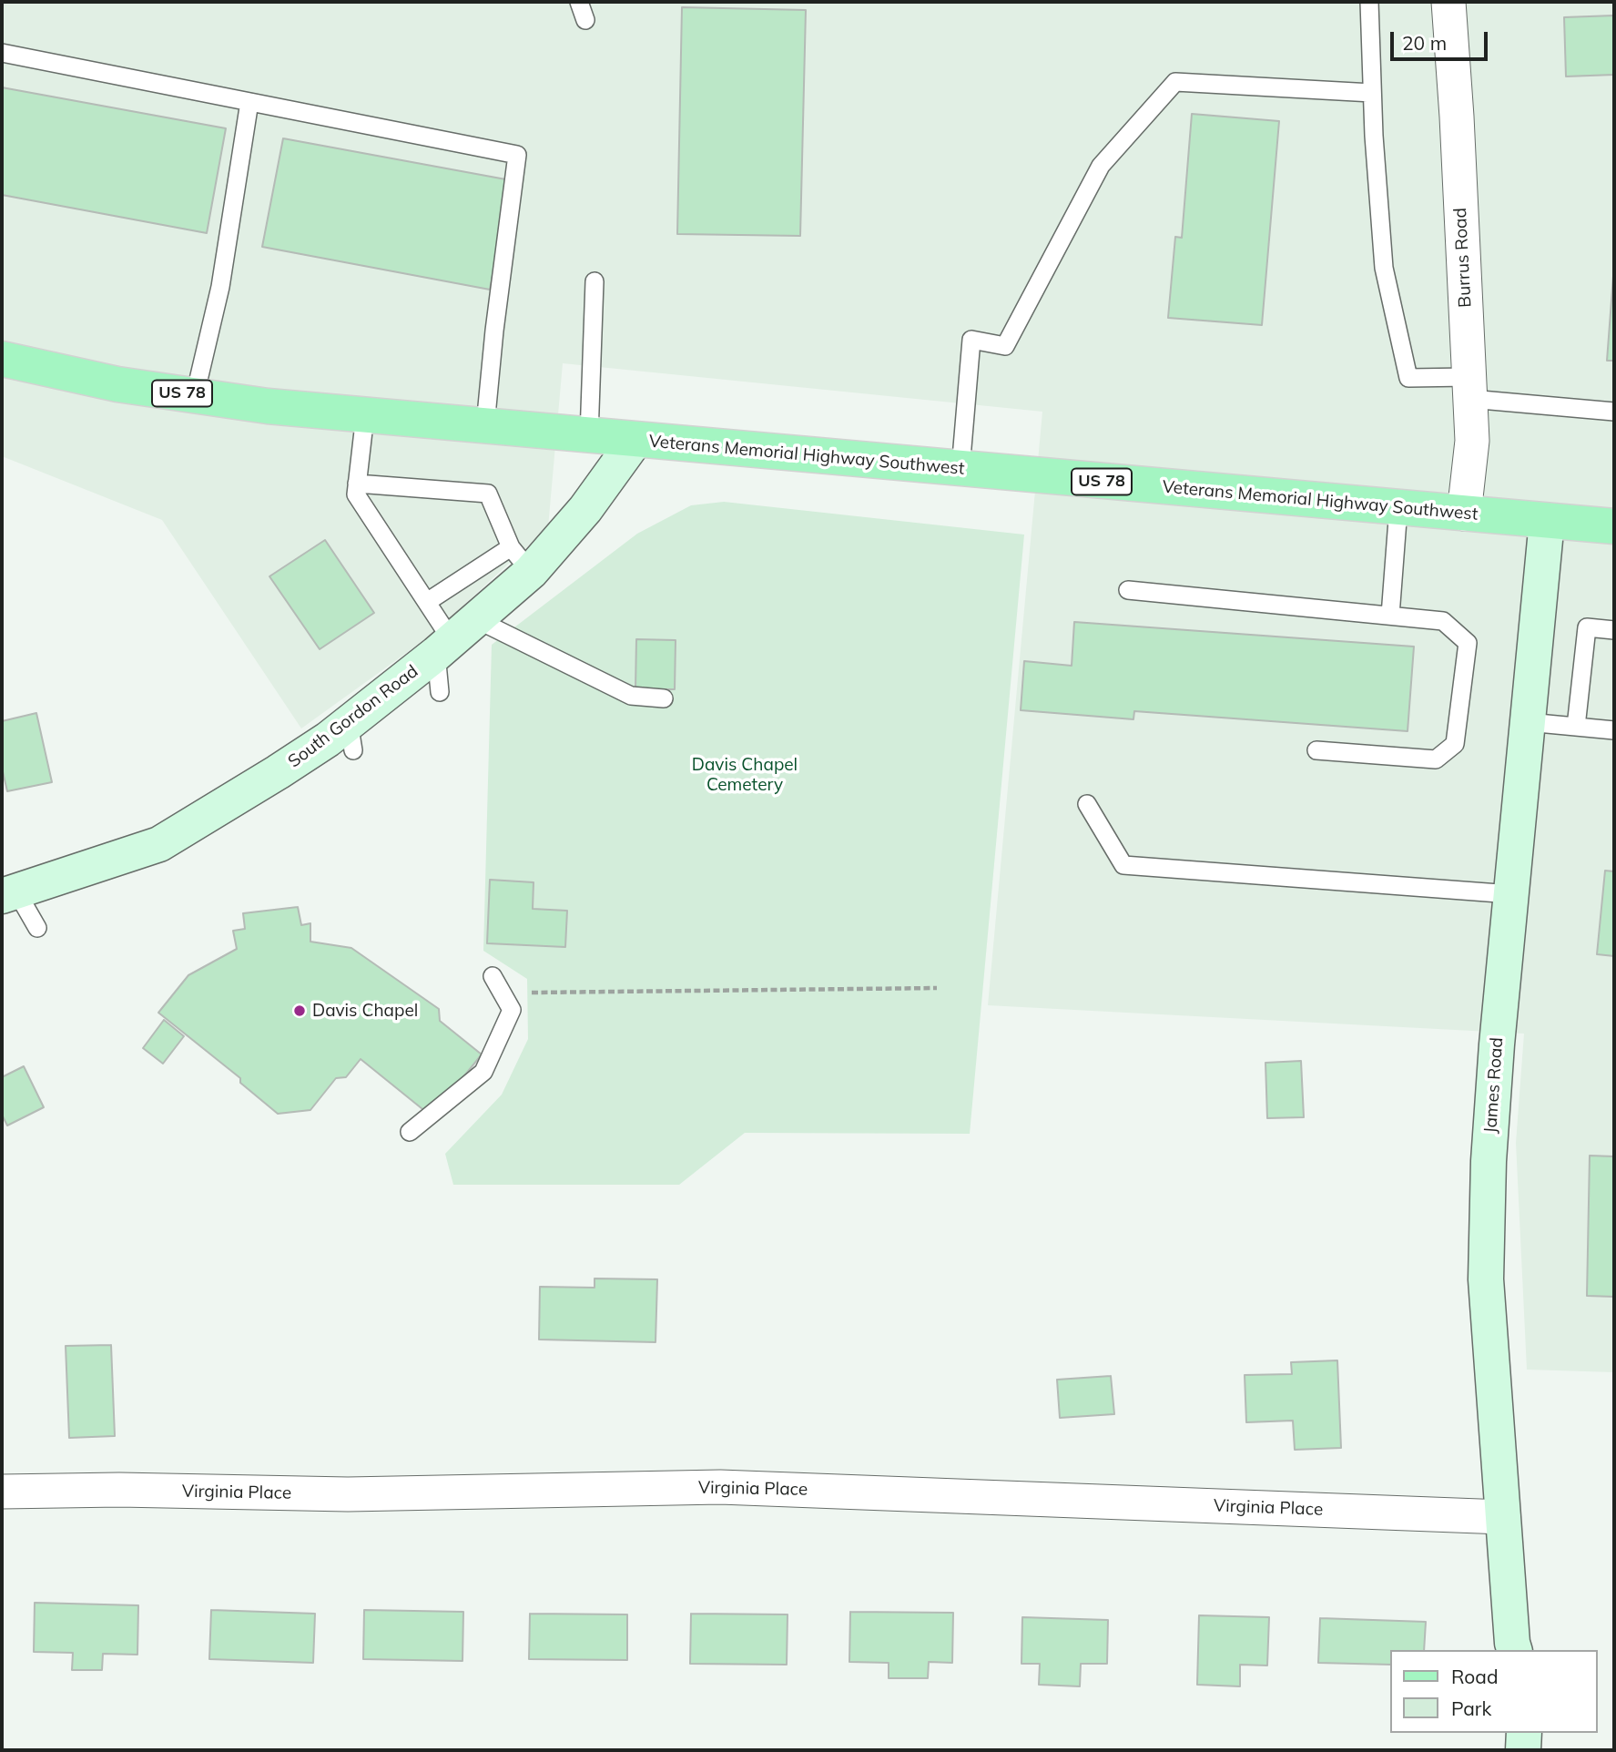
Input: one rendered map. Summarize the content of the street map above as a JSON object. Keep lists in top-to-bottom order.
{
  "streets": {
    "main road": ["US 78", "Veterans Memorial Highway Southwest"],
    "street": [
      "Burrus Road",
      "South Gordon Road",
      "James Road",
      "Virginia Place"
    ]
  },
  "crossings": [
    ["Burrus Road", "Veterans Memorial Highway Southwest"],
    ["Veterans Memorial Highway Southwest", "South Gordon Road"],
    ["Veterans Memorial Highway Southwest", "James Road"],
    ["James Road", "Virginia Place"]
  ],
  "parks": ["Davis Chapel Cemetery"],
  "places": ["Davis Chapel"],
  "legend": ["Road", "Park"],
  "scale_bar": "20 m"
}
